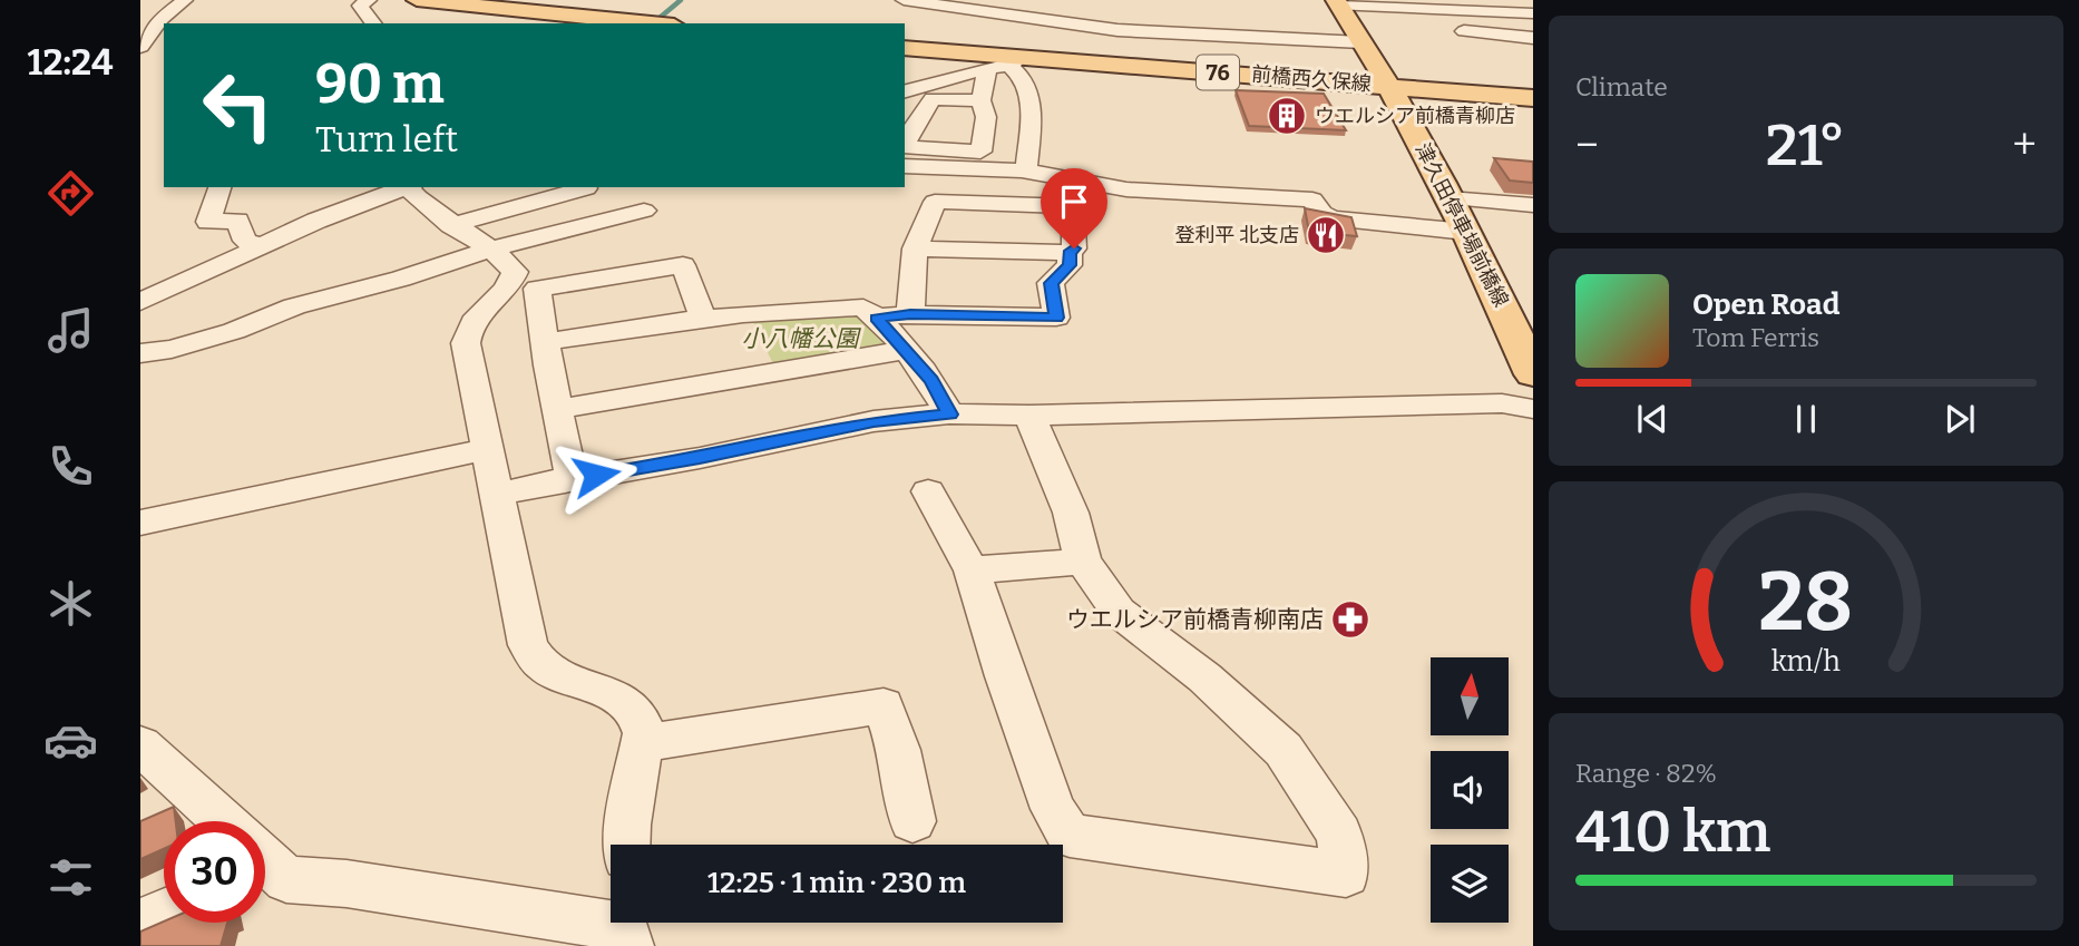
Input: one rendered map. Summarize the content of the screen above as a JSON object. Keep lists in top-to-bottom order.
{
  "streets": {
    "main road": ["76", "前橋西久保線", "津久田停車場前橋線"]
  },
  "crossings": [
    ["前橋西久保線", "津久田停車場前橋線"]
  ],
  "parks": ["小八幡公園"],
  "places": {
    "building": ["ウエルシア前橋青柳店"],
    "restaurant": ["登利平 北支店"],
    "pharmacy": ["ウエルシア前橋青柳南店"]
  },
  "north": "top",
  "page": {
    "tabs": "12:24",
    "tile": [
      "Climate",
      ["Range · 82%", "410 km"]
    ],
    "turn": ["90 m", "Turn left"],
    "heat": ["−", "21°", "+"],
    "song": ["Open Road", "Tom Ferris"],
    "limit": "30",
    "trip": "12:25 · 1 min · 230 m",
    "gauge": ["28", "km/h"]
  }
}
